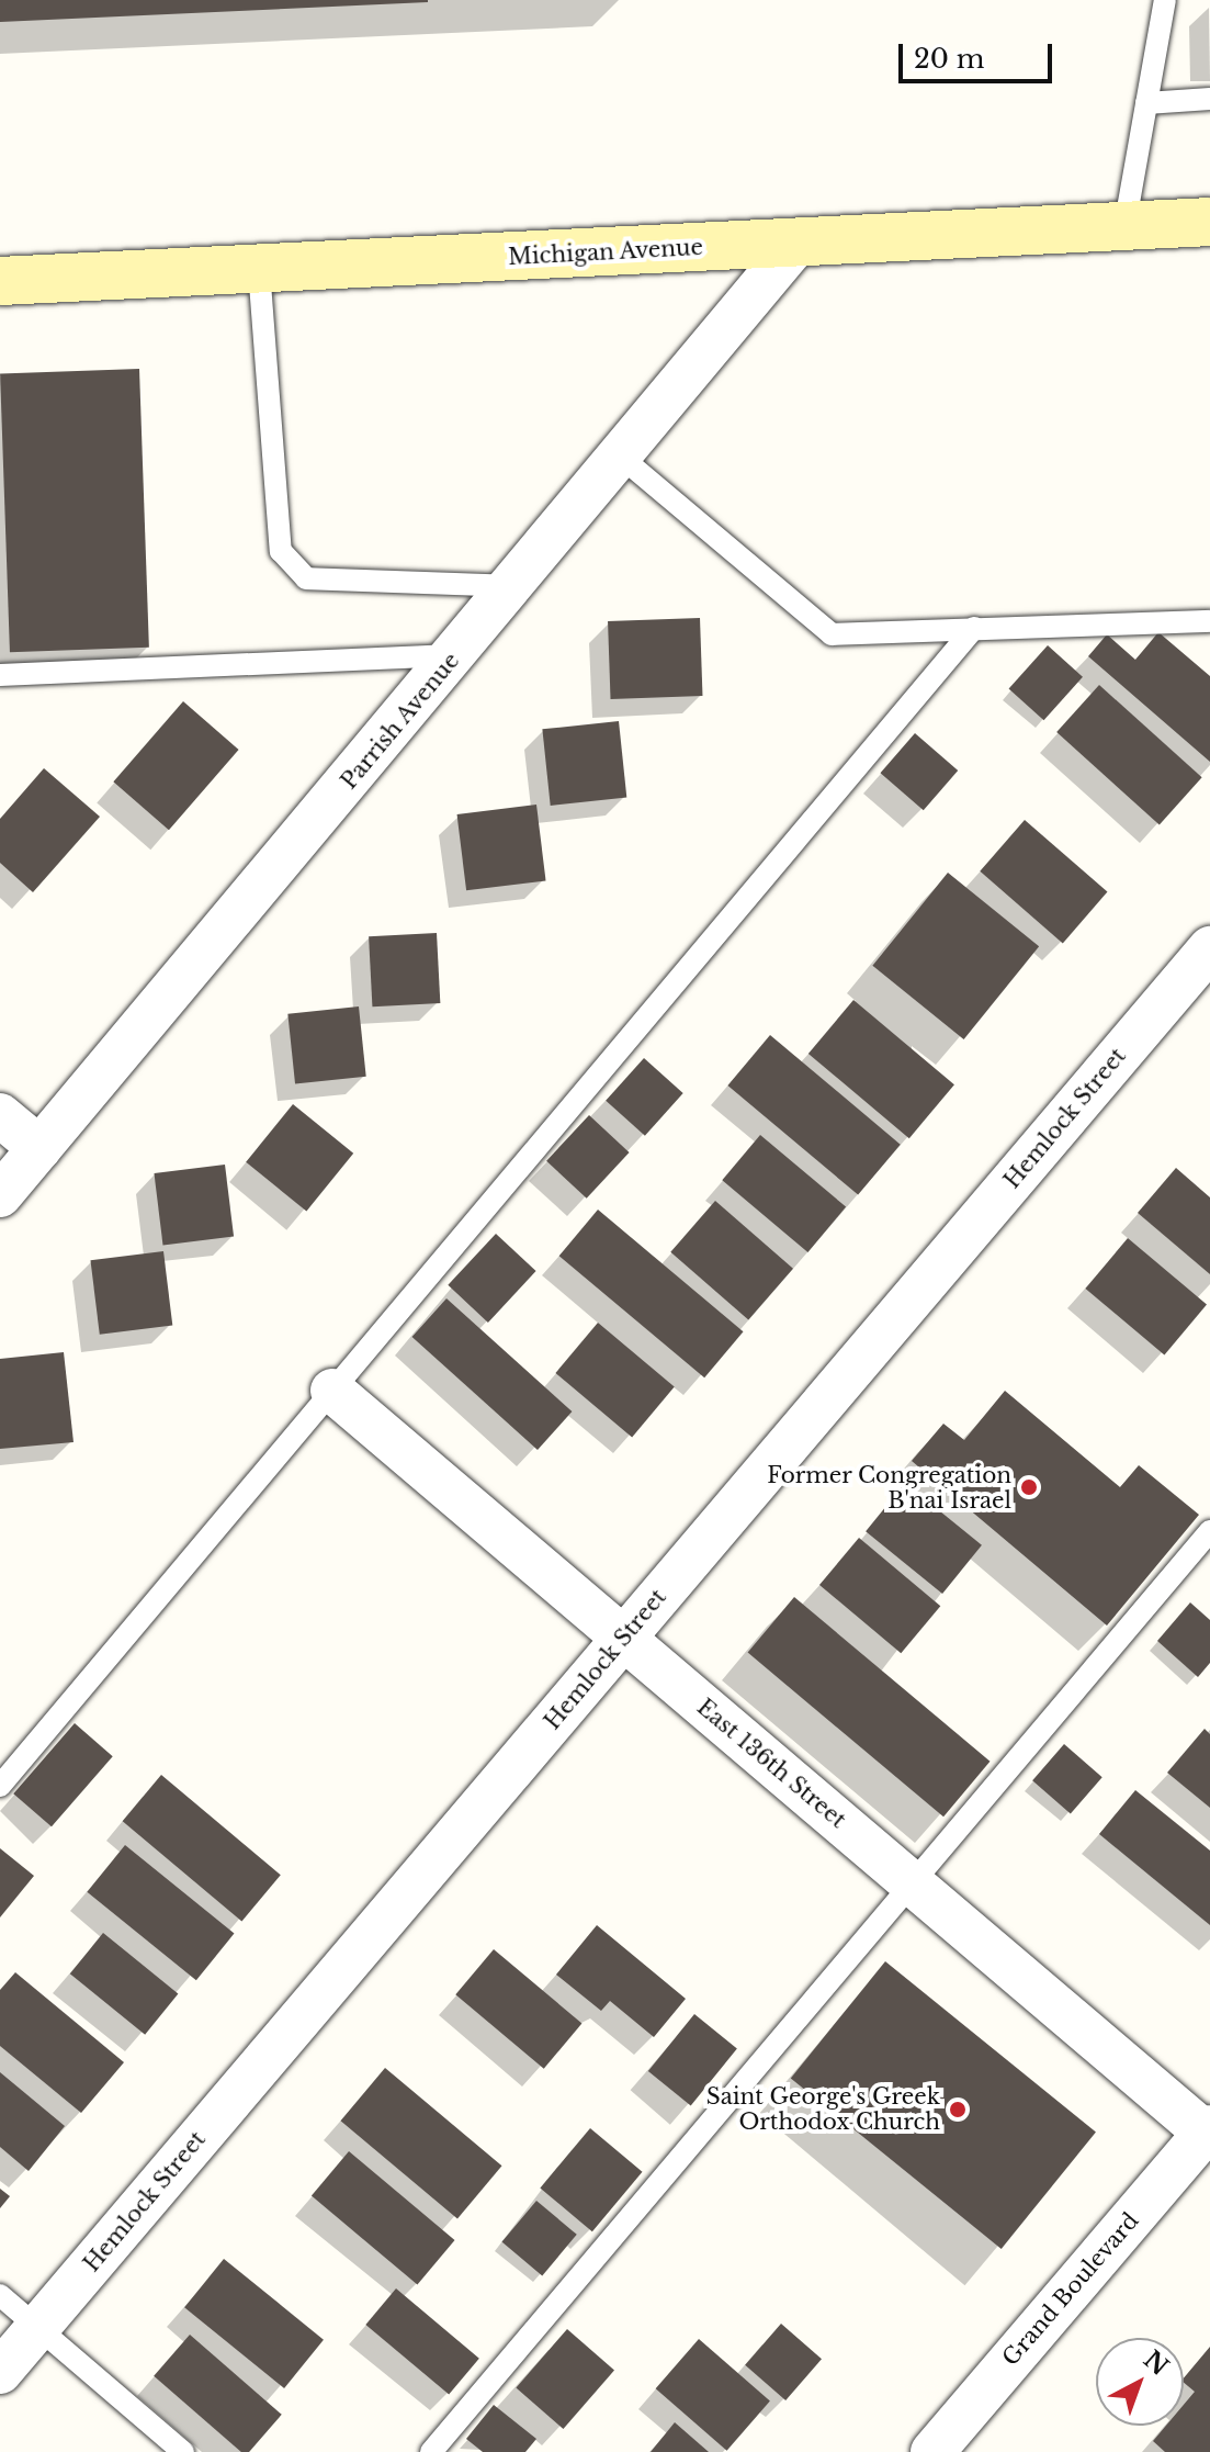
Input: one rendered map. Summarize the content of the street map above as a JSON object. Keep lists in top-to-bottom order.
{
  "streets": {
    "main road": ["Michigan Avenue"],
    "street": [
      "Parrish Avenue",
      "Hemlock Street",
      "East 136th Street",
      "Grand Boulevard"
    ]
  },
  "crossings": [
    ["Michigan Avenue", "Parrish Avenue"],
    ["Hemlock Street", "East 136th Street"],
    ["East 136th Street", "Grand Boulevard"]
  ],
  "places": ["Former Congregation B'nai Israel", "Saint George's Greek Orthodox Church"],
  "scale_bar": "20 m",
  "north": "top right"
}
